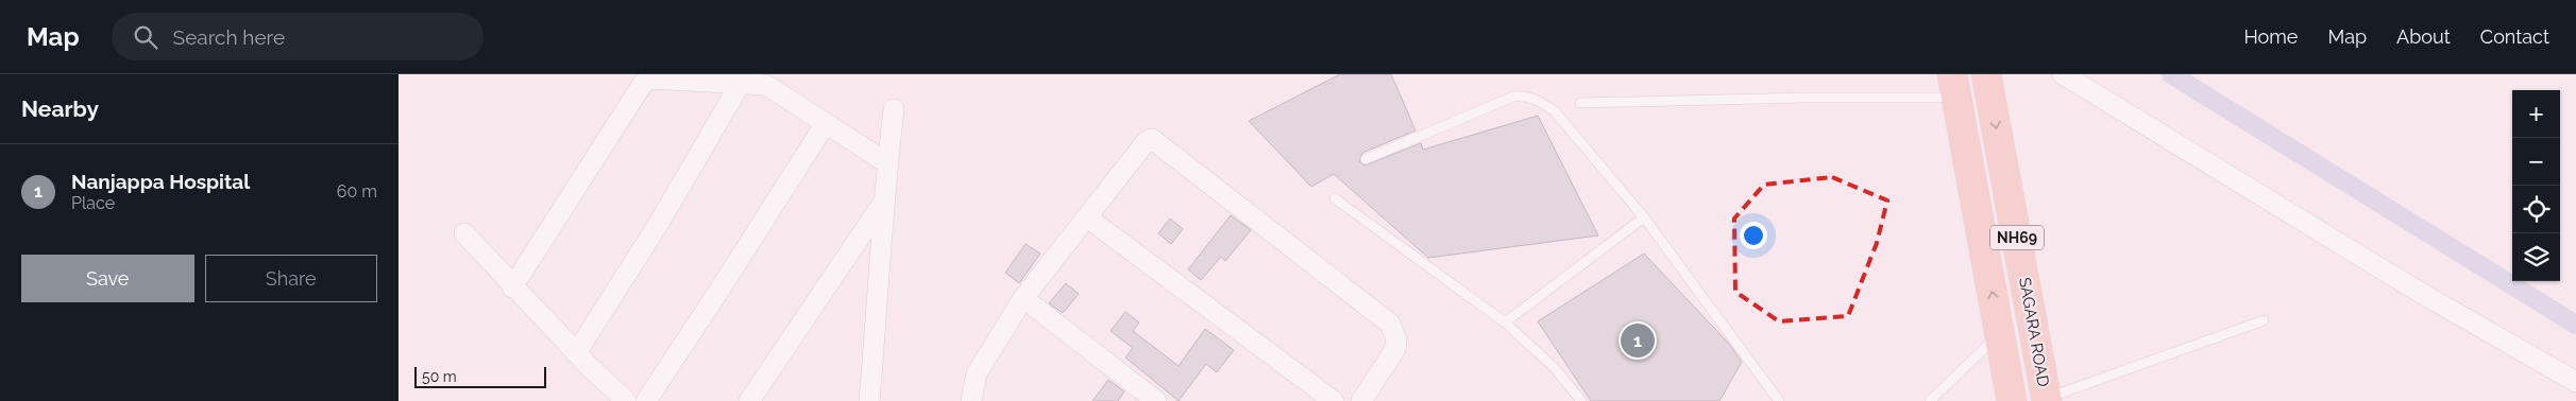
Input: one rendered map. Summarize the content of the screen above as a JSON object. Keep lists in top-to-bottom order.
{
  "streets": {
    "highway": ["NH69", "SAGARA ROAD"]
  },
  "scale_bar": "50 m",
  "page": {
    "header": "Map",
    "search": "Search here",
    "nav": [
      "Home",
      "Map",
      "About",
      "Contact"
    ],
    "heading": "Nearby",
    "map_buttons": ["+", "−"],
    "list": [
      {
        "mark": "1",
        "name": "Nanjappa Hospital",
        "note": "Place",
        "value": "60 m"
      }
    ],
    "buttons": ["Save", "Share"],
    "pins": "1",
    "scale": "50 m"
  }
}
